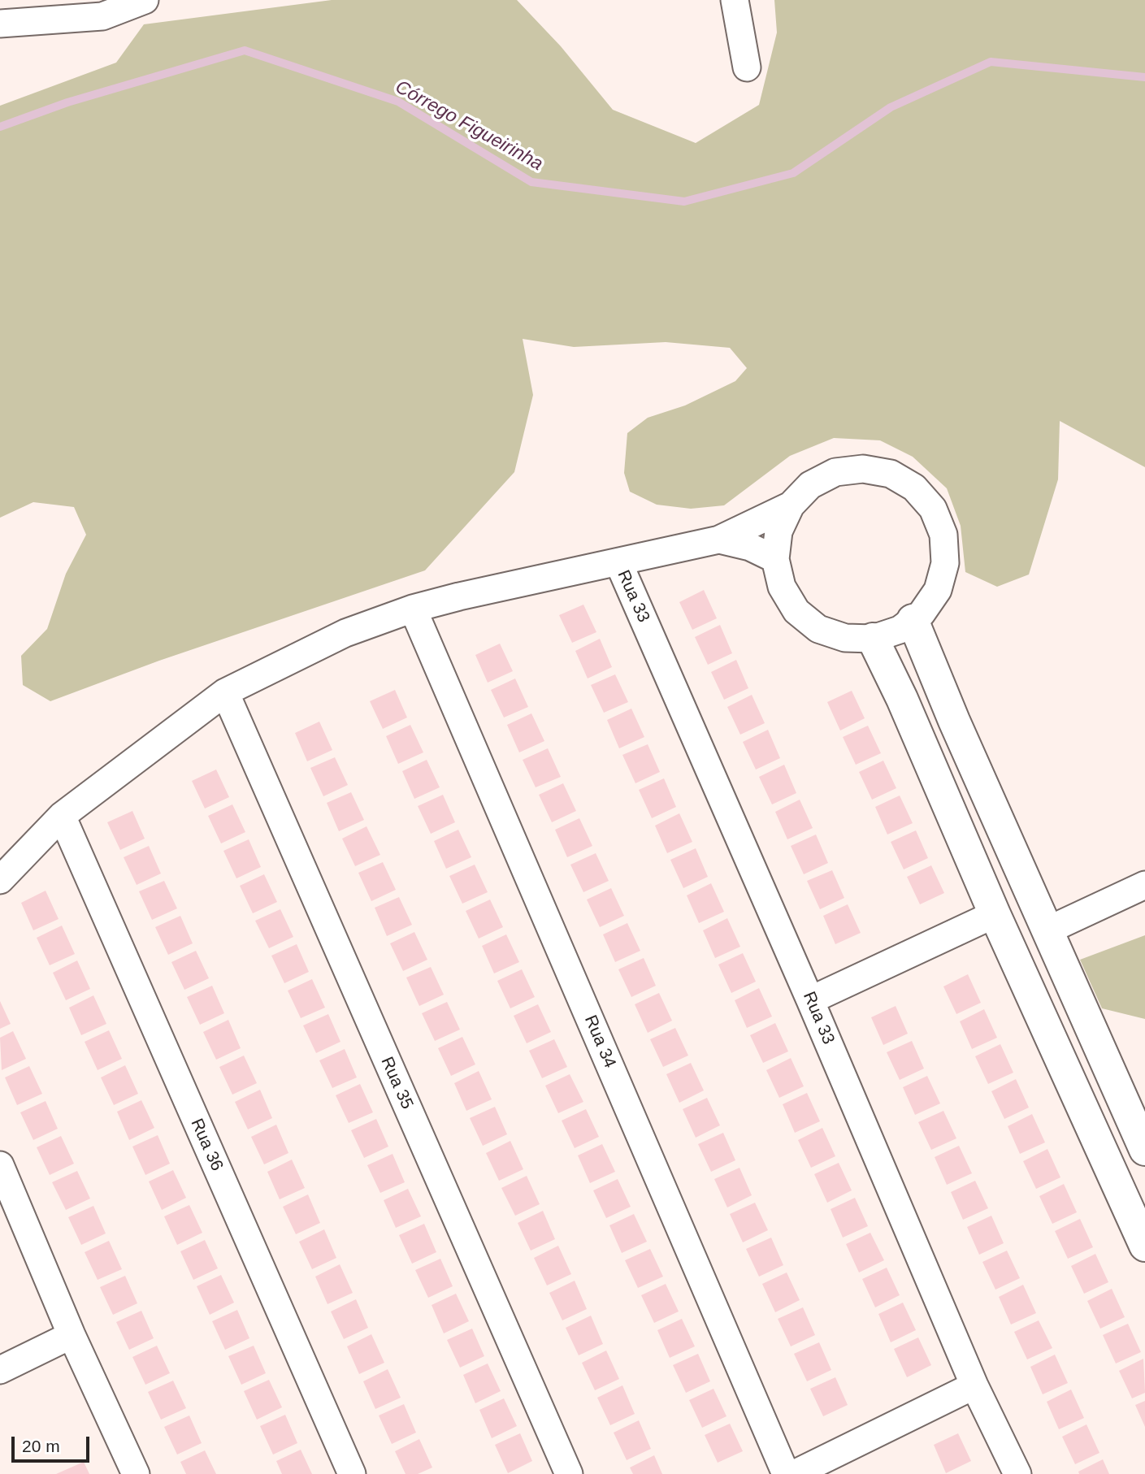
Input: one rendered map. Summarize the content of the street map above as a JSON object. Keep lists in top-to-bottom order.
{
  "streets": {
    "street": [
      "Rua 33",
      "Rua 34",
      "Rua 35",
      "Rua 36"
    ]
  },
  "water": ["Córrego Figueirinha"],
  "scale_bar": "20 m"
}
